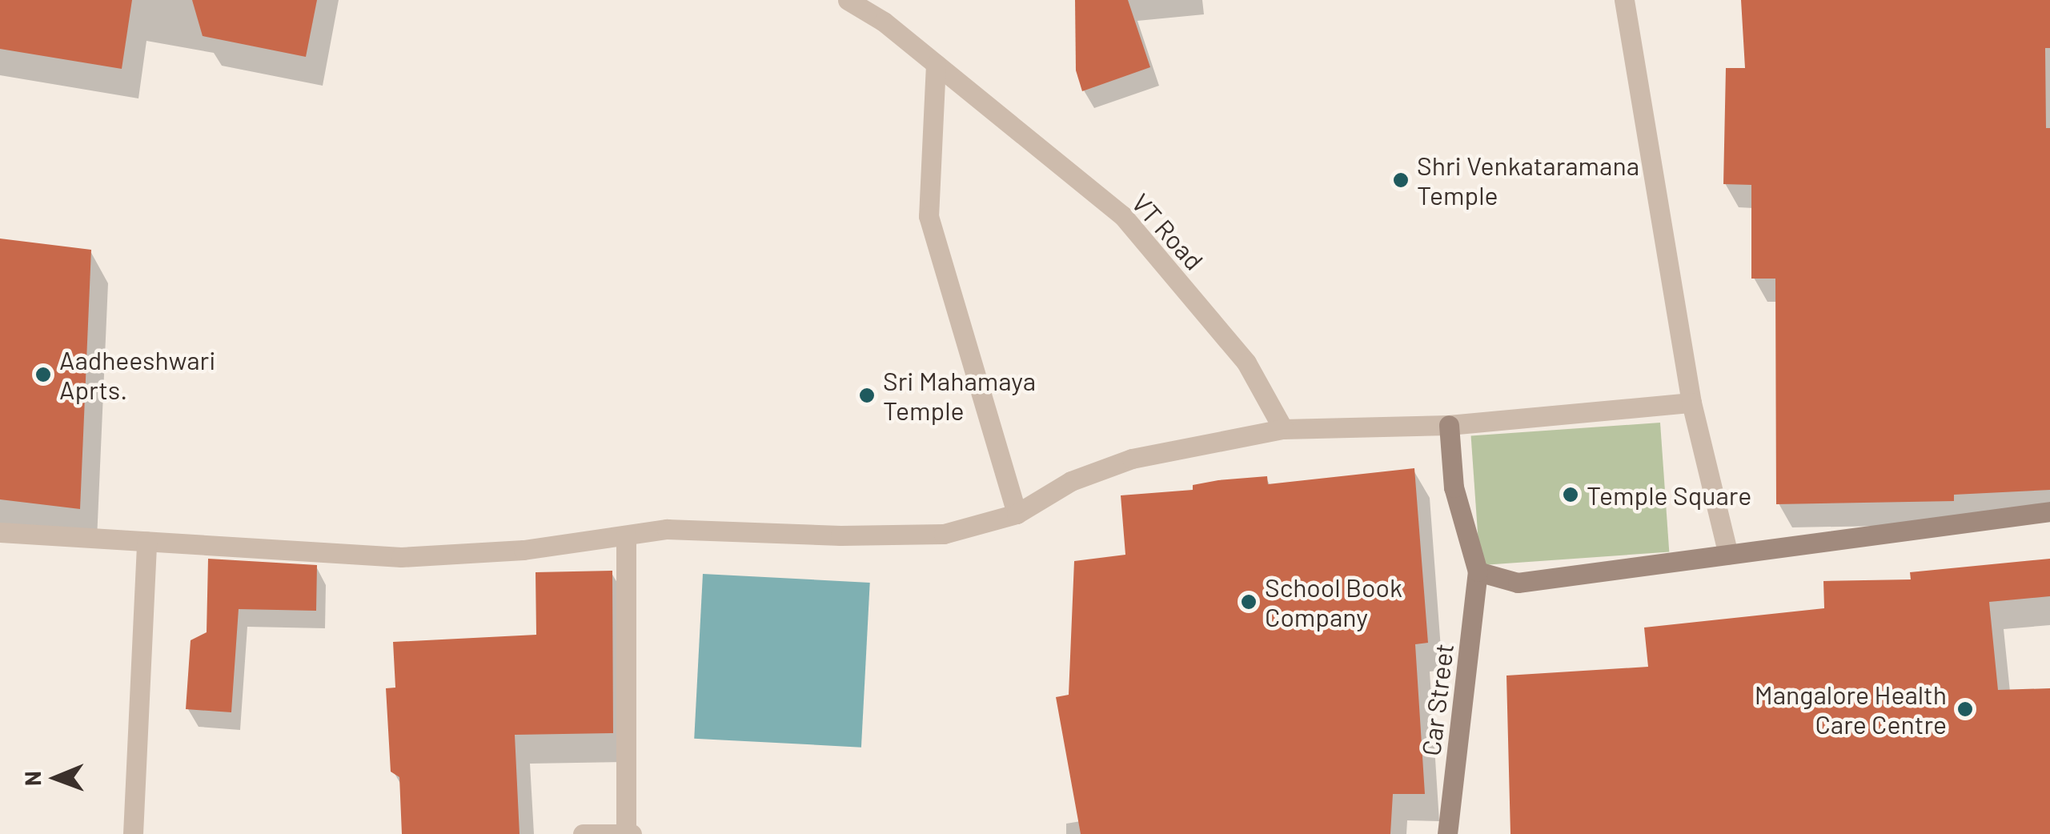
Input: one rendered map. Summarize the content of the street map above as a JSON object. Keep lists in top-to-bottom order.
{
  "streets": {
    "street": ["VT Road", "Car Street"]
  },
  "places": [
    "Shri Venkataramana Temple",
    "Aadheeshwari Aprts.",
    "Sri Mahamaya Temple",
    "Temple Square",
    "School Book Company",
    "Mangalore Health Care Centre"
  ],
  "north": "left"
}
